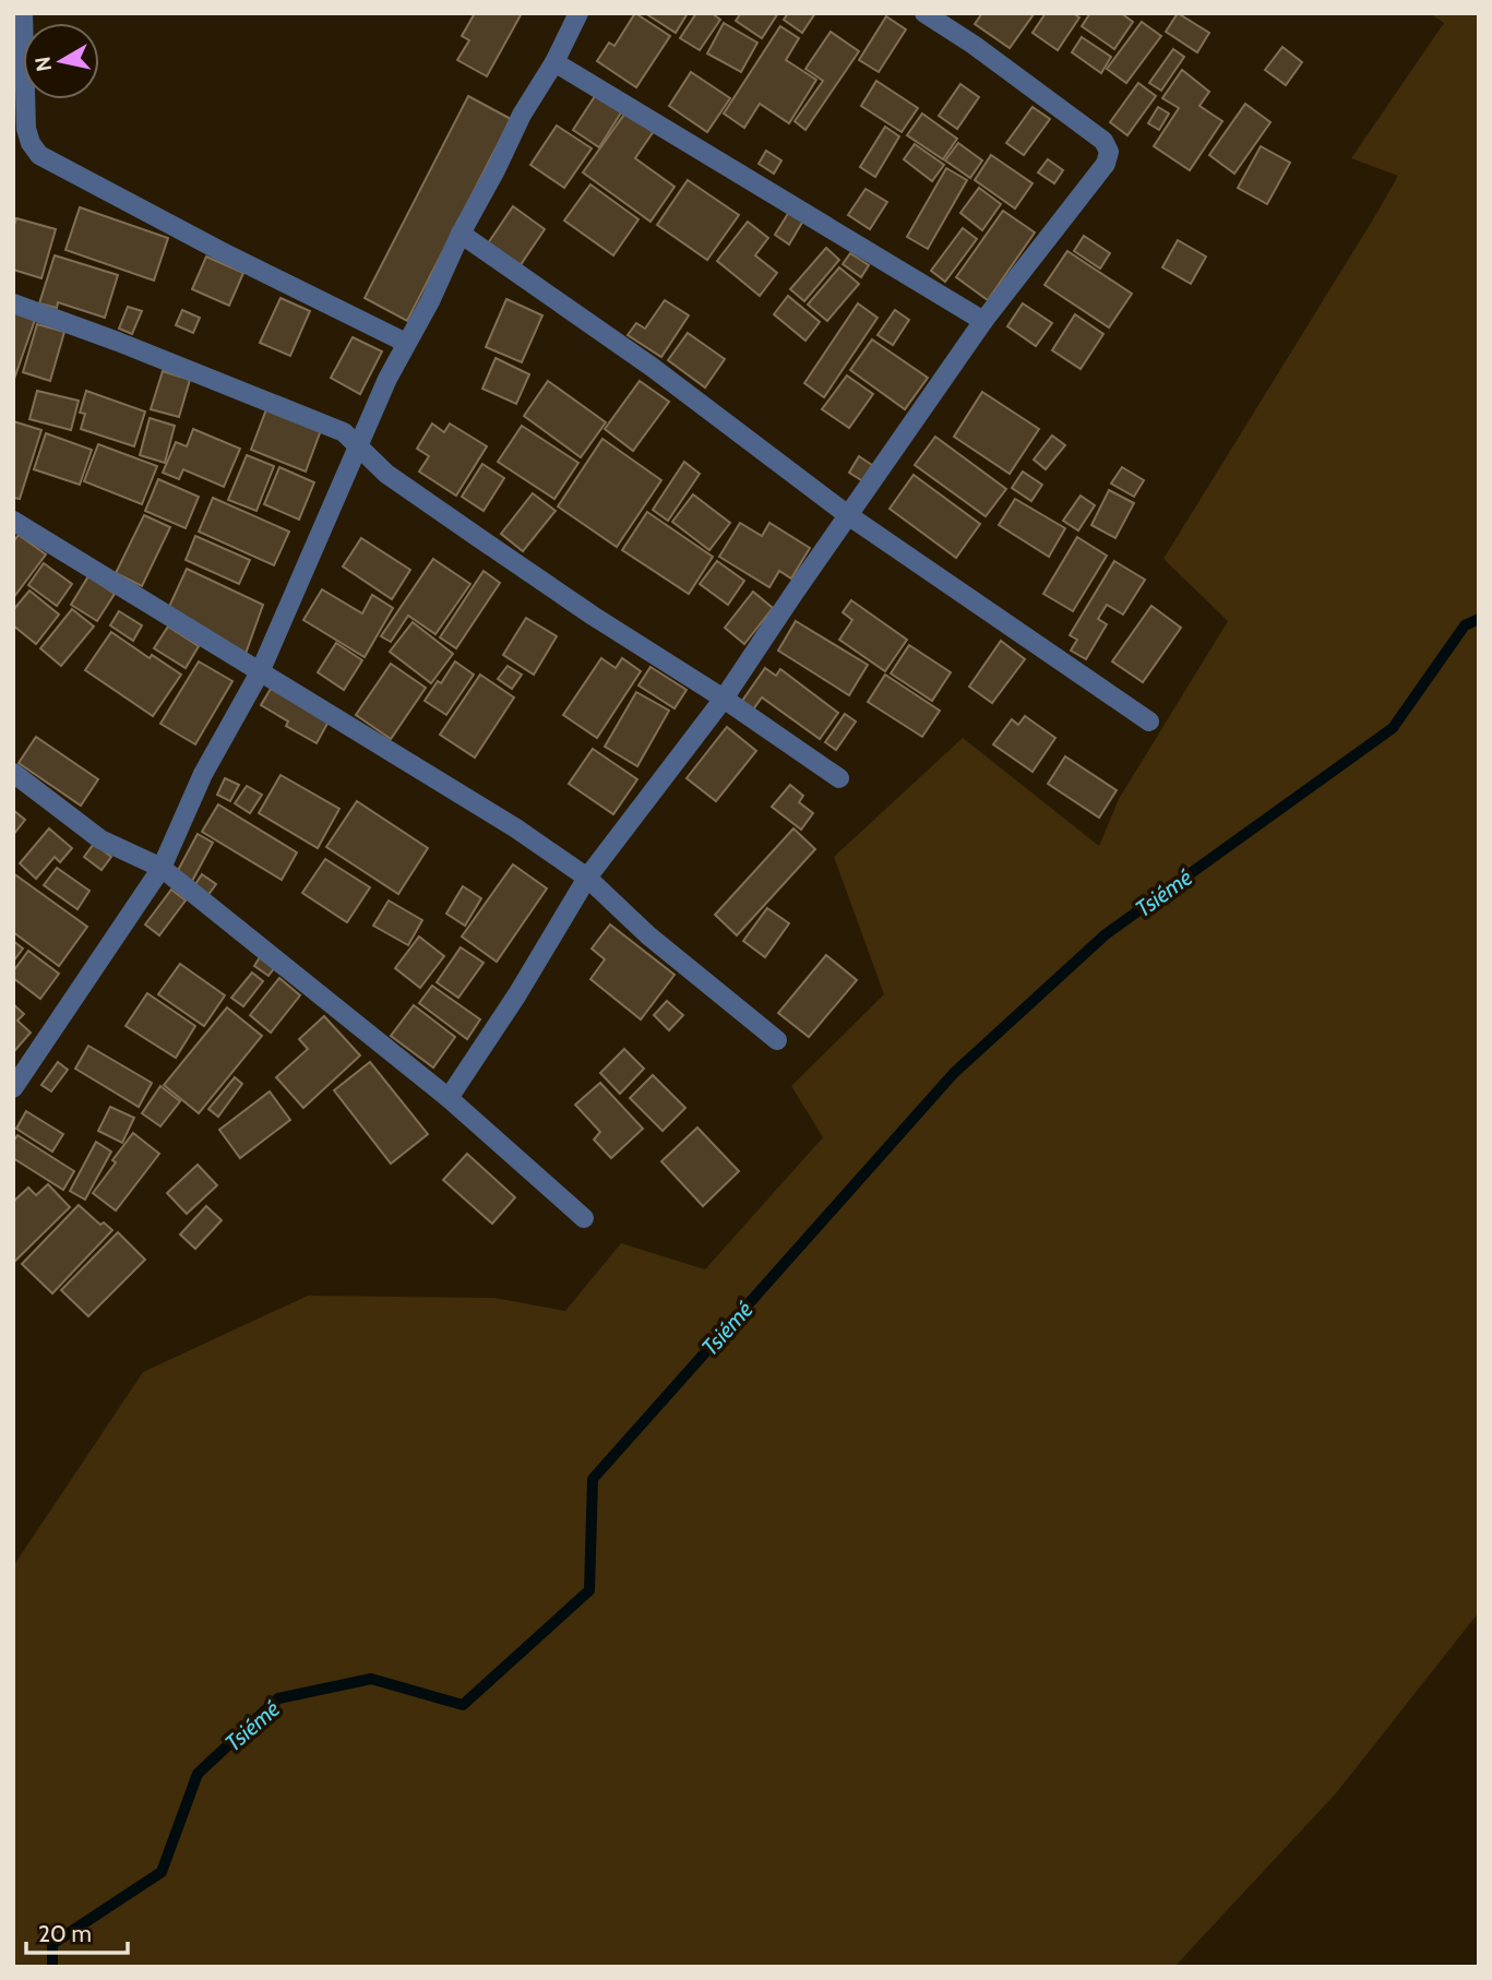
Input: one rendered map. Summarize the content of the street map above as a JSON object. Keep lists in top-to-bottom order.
{
  "water": ["Tsiémé"],
  "scale_bar": "20 m",
  "north": "left"
}
